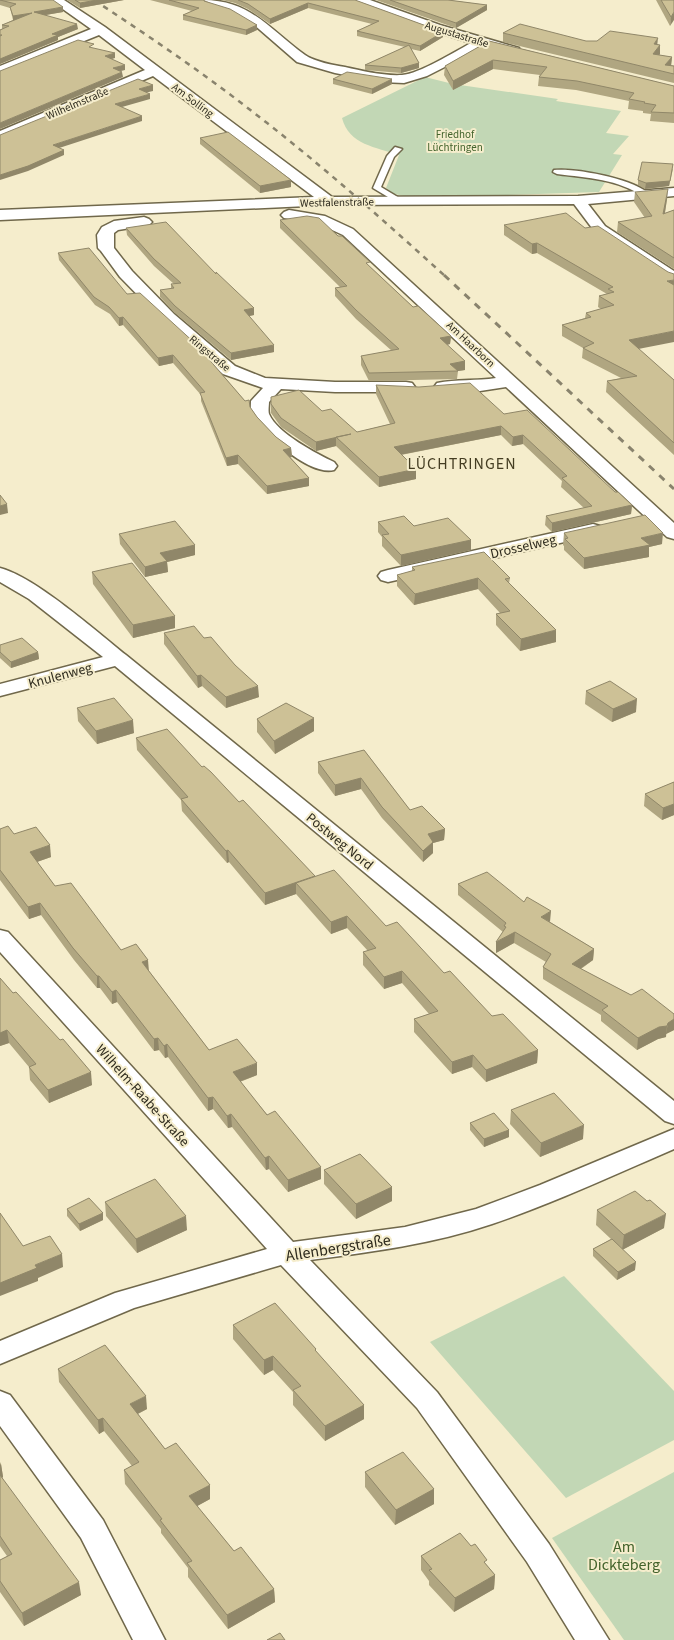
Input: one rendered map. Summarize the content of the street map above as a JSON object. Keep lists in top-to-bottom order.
{
  "streets": {
    "street": [
      "Augustastraße",
      "Am Solling",
      "Wilhelmstraße",
      "Westfalenstraße",
      "Am Haarborn",
      "Ringstraße",
      "Drosselweg",
      "Knulenweg",
      "Postweg Nord",
      "Wilhelm-Raabe-Straße",
      "Allenbergstraße"
    ]
  },
  "crossings": [
    ["Am Solling", "Wilhelmstraße"],
    ["Am Solling", "Westfalenstraße"],
    ["Westfalenstraße", "Am Haarborn"],
    ["Westfalenstraße", "Ringstraße"],
    ["Am Haarborn", "Ringstraße"],
    ["Knulenweg", "Postweg Nord"],
    ["Wilhelm-Raabe-Straße", "Allenbergstraße"]
  ],
  "districts": ["LÜCHTRINGEN"],
  "parks": ["Friedhof Lüchtringen", "Am Dickteberg"]
}
